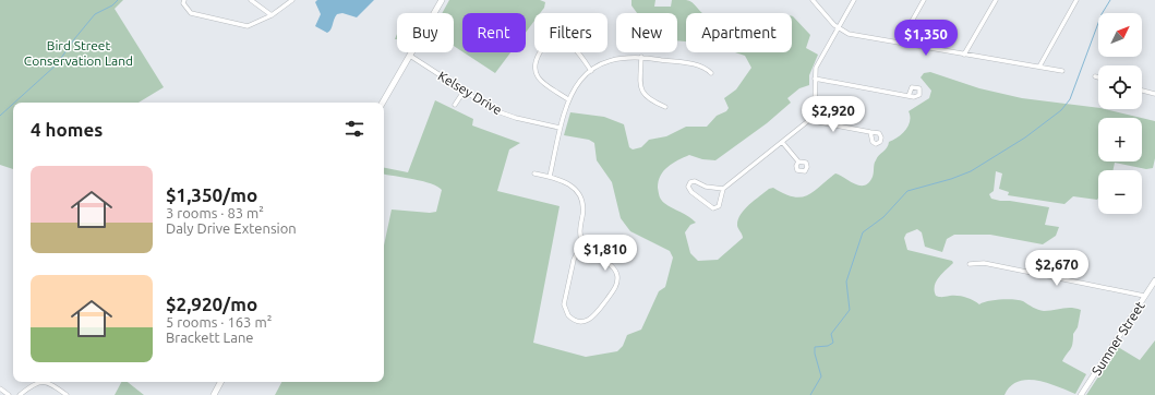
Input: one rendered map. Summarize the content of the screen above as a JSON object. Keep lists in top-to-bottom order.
{
  "streets": {
    "main road": ["Sumner Street"],
    "street": ["Kelsey Drive"]
  },
  "parks": ["Bird Street Conservation Land"],
  "north": "top right",
  "page": {
    "map_buttons": ["+", "−"],
    "chip": [
      "Buy",
      "Rent",
      "Filters",
      "New",
      "Apartment"
    ],
    "price": [
      "$1,350",
      "$2,920",
      "$1,810",
      "$2,670"
    ],
    "heading": "4 homes",
    "list": [
      {
        "name": "$1,350/mo",
        "note": "3 rooms · 83 m² · Daly Drive Extension"
      },
      {
        "name": "$2,920/mo",
        "note": "5 rooms · 163 m² · Brackett Lane"
      }
    ]
  }
}
